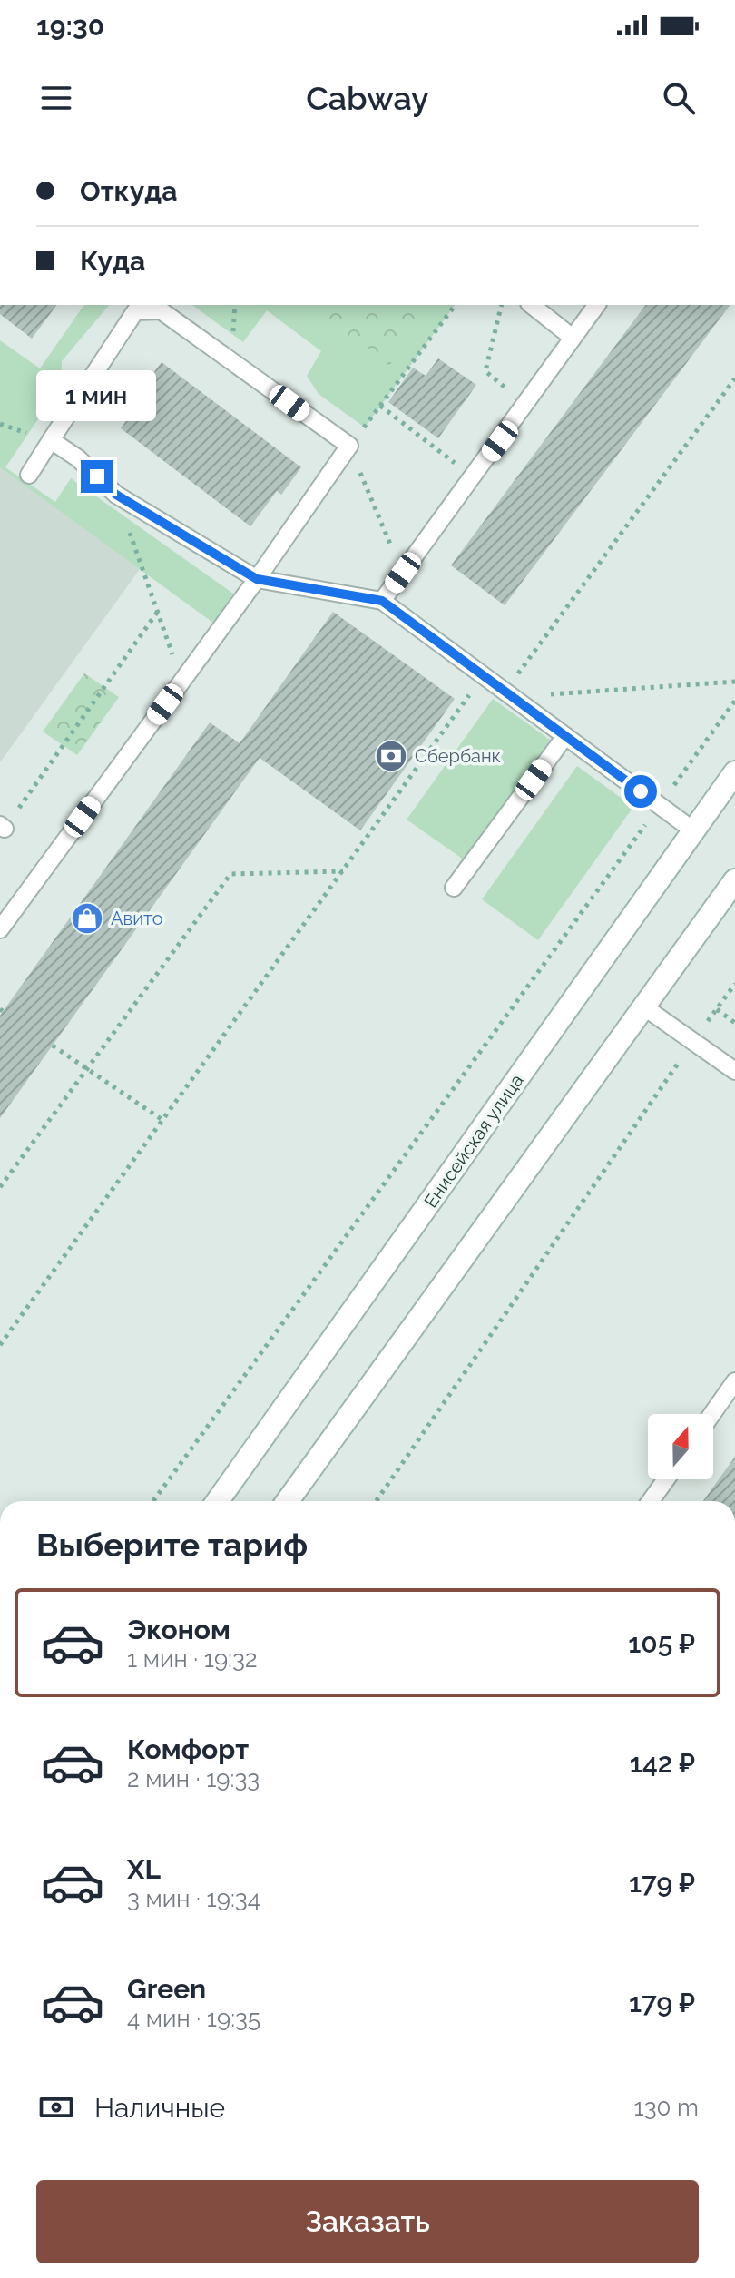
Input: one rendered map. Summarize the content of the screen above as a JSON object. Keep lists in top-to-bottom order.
{
  "streets": {
    "main road": ["Енисейская улица"]
  },
  "places": {
    "bank": ["Сбербанк"],
    "shop": ["Авито"]
  },
  "north": "top",
  "page": {
    "status": "19:30",
    "header": "Cabway",
    "banner": ["Откуда", "Куда"],
    "bubble": "1 мин",
    "heading": "Выберите тариф",
    "list": [
      {
        "name": "Эконом",
        "note": "1 мин · 19:32",
        "value": "105 ₽"
      },
      {
        "name": "Комфорт",
        "note": "2 мин · 19:33",
        "value": "142 ₽"
      },
      {
        "name": "XL",
        "note": "3 мин · 19:34",
        "value": "179 ₽"
      },
      {
        "name": "Green",
        "note": "4 мин · 19:35",
        "value": "179 ₽"
      }
    ],
    "pay": ["Наличные", "130 m"],
    "buttons": "Заказать"
  }
}
